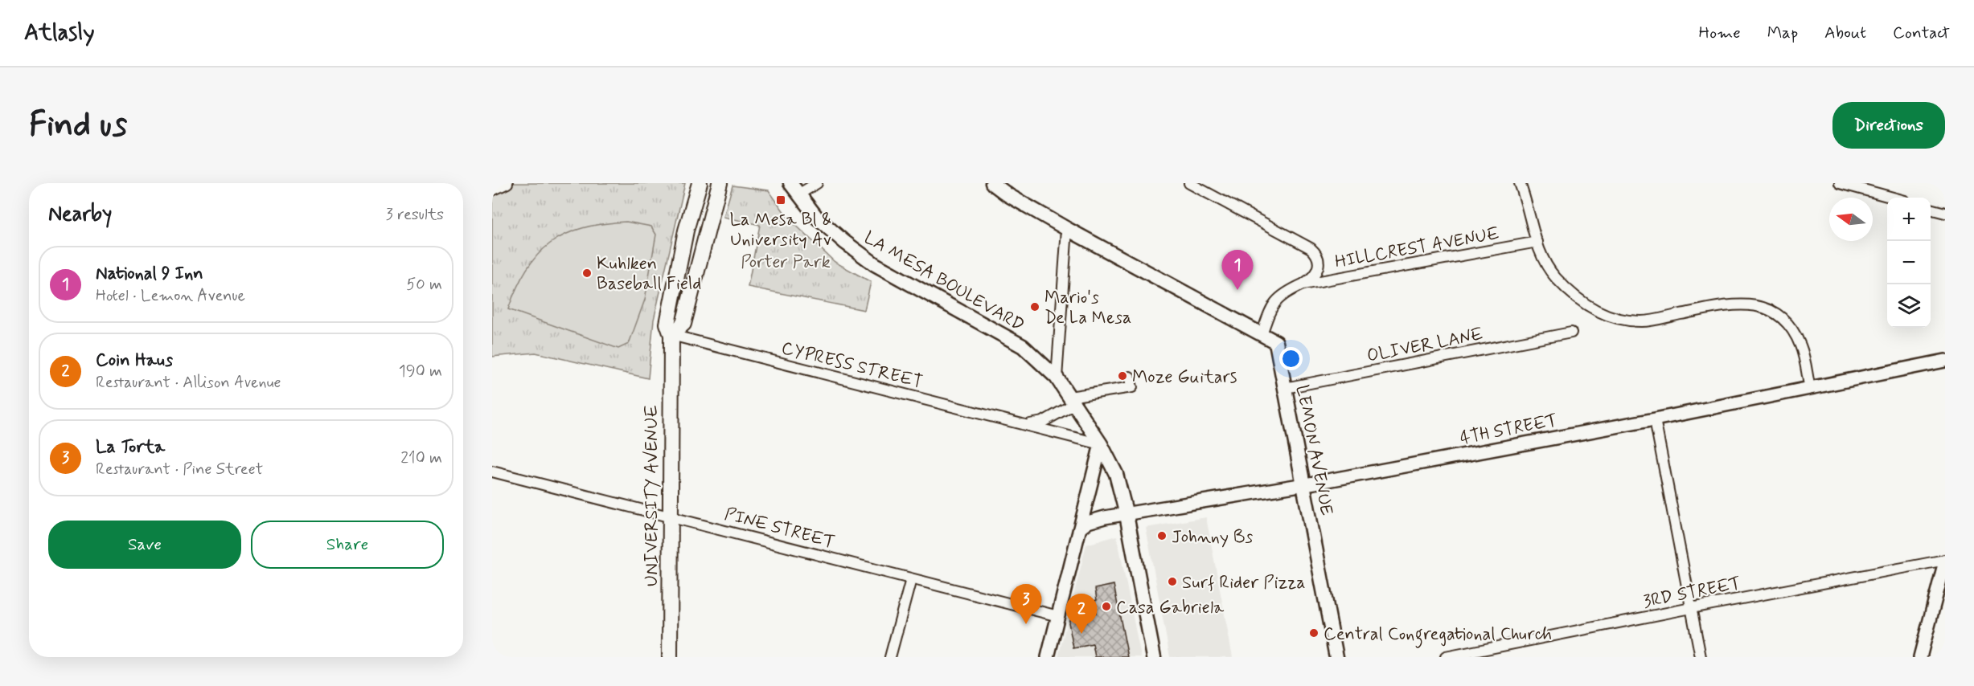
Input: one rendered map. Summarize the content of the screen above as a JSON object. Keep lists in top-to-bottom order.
{
  "streets": {
    "main road": ["LA MESA BOULEVARD", "LEMON AVENUE", "UNIVERSITY AVENUE"],
    "street": [
      "HILLCREST AVENUE",
      "OLIVER LANE",
      "CYPRESS STREET",
      "4TH STREET",
      "PINE STREET",
      "3RD STREET"
    ]
  },
  "crossings": [
    ["HILLCREST AVENUE", "LEMON AVENUE"],
    ["LA MESA BOULEVARD", "CYPRESS STREET"],
    ["LA MESA BOULEVARD", "4TH STREET"],
    ["OLIVER LANE", "LEMON AVENUE"],
    ["CYPRESS STREET", "UNIVERSITY AVENUE"],
    ["4TH STREET", "LEMON AVENUE"],
    ["UNIVERSITY AVENUE", "PINE STREET"]
  ],
  "parks": ["Porter Park"],
  "places": {
    "transit": ["La Mesa Bl & University Av"],
    "other": [
      "Kuhlken Baseball Field",
      "Mario's De La Mesa",
      "Moze Guitars",
      "Johnny Bs",
      "Surf Rider Pizza",
      "Casa Gabriela",
      "Central Congregational Church"
    ]
  },
  "north": "left",
  "page": {
    "header": "Atlasly",
    "nav": [
      "Home",
      "Map",
      "About",
      "Contact"
    ],
    "buttons": [
      "Directions",
      ["Save", "Share"]
    ],
    "title": "Find us",
    "heading": ["Nearby", "3 results"],
    "map_buttons": ["+", "−"],
    "list": [
      {
        "mark": "1",
        "name": "National 9 Inn",
        "note": "Hotel · Lemon Avenue",
        "value": "50 m"
      },
      {
        "mark": "2",
        "name": "Coin Haus",
        "note": "Restaurant · Allison Avenue",
        "value": "190 m"
      },
      {
        "mark": "3",
        "name": "La Torta",
        "note": "Restaurant · Pine Street",
        "value": "210 m"
      }
    ],
    "pins": ["1", "3", "2"]
  }
}
